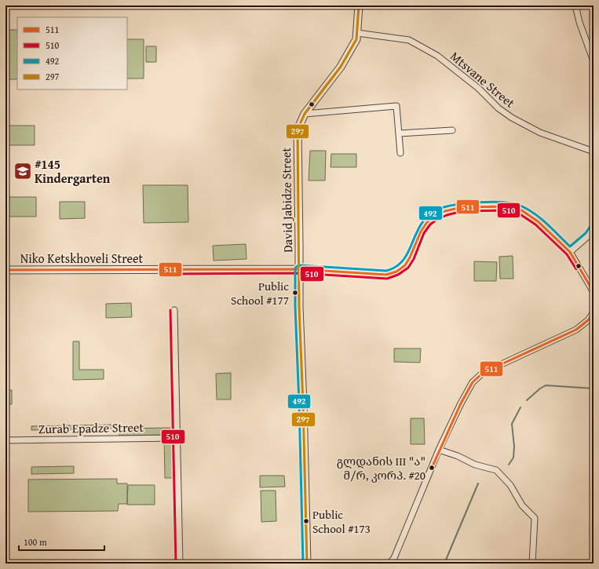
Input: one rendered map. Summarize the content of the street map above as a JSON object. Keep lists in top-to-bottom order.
{
  "streets": {
    "street": [
      "Mtsvane Street",
      "David Jabidze Street",
      "Niko Ketskhoveli Street",
      "Zurab Epadze Street"
    ]
  },
  "crossings": [
    ["Mtsvane Street", "David Jabidze Street"],
    ["David Jabidze Street", "Niko Ketskhoveli Street"]
  ],
  "places": {
    "school or university": ["#145 Kindergarten"],
    "other": ["Public School #177", "გლდანის III \"ა\" მ/რ, კორპ. #20", "Public School #173"]
  },
  "lines": [
    "transit line 297",
    "transit line 492",
    "transit line 511",
    "transit line 510"
  ],
  "legend": [
    "511",
    "510",
    "492",
    "297"
  ],
  "scale_bar": "100 m"
}
